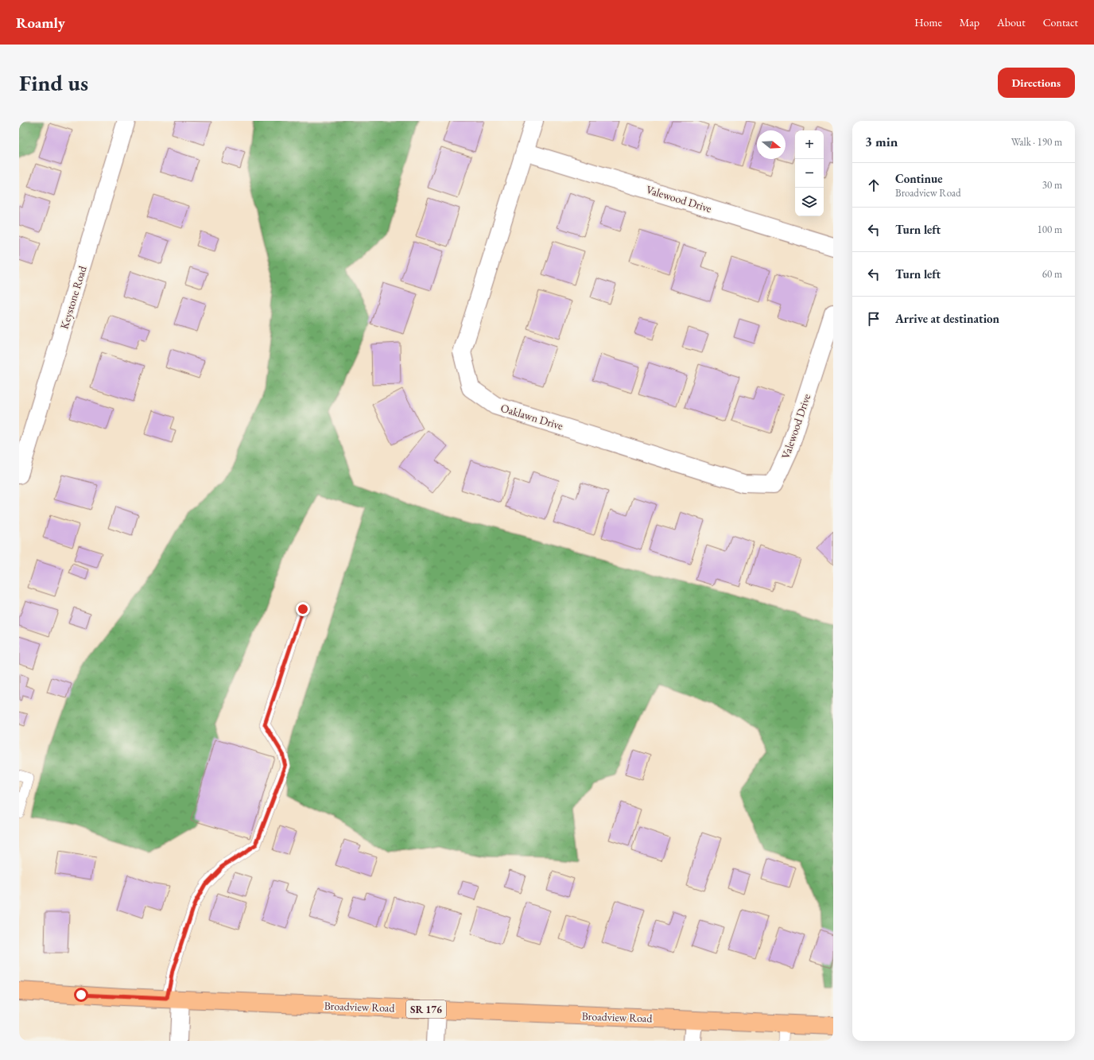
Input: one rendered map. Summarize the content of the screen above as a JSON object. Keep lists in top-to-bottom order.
{
  "streets": {
    "main road": ["Broadview Road", "SR 176"],
    "street": ["Valewood Drive", "Keystone Road", "Oaklawn Drive"]
  },
  "crossings": [
    ["Valewood Drive", "Oaklawn Drive"]
  ],
  "north": "right",
  "page": {
    "header": "Roamly",
    "nav": [
      "Home",
      "Map",
      "About",
      "Contact"
    ],
    "buttons": "Directions",
    "title": "Find us",
    "heading": ["3 min", "Walk · 190 m"],
    "map_buttons": ["+", "−"],
    "list": [
      ["Continue", "Broadview Road", "30 m"],
      ["Turn left", "100 m"],
      ["Turn left", "60 m"],
      "Arrive at destination"
    ]
  }
}
